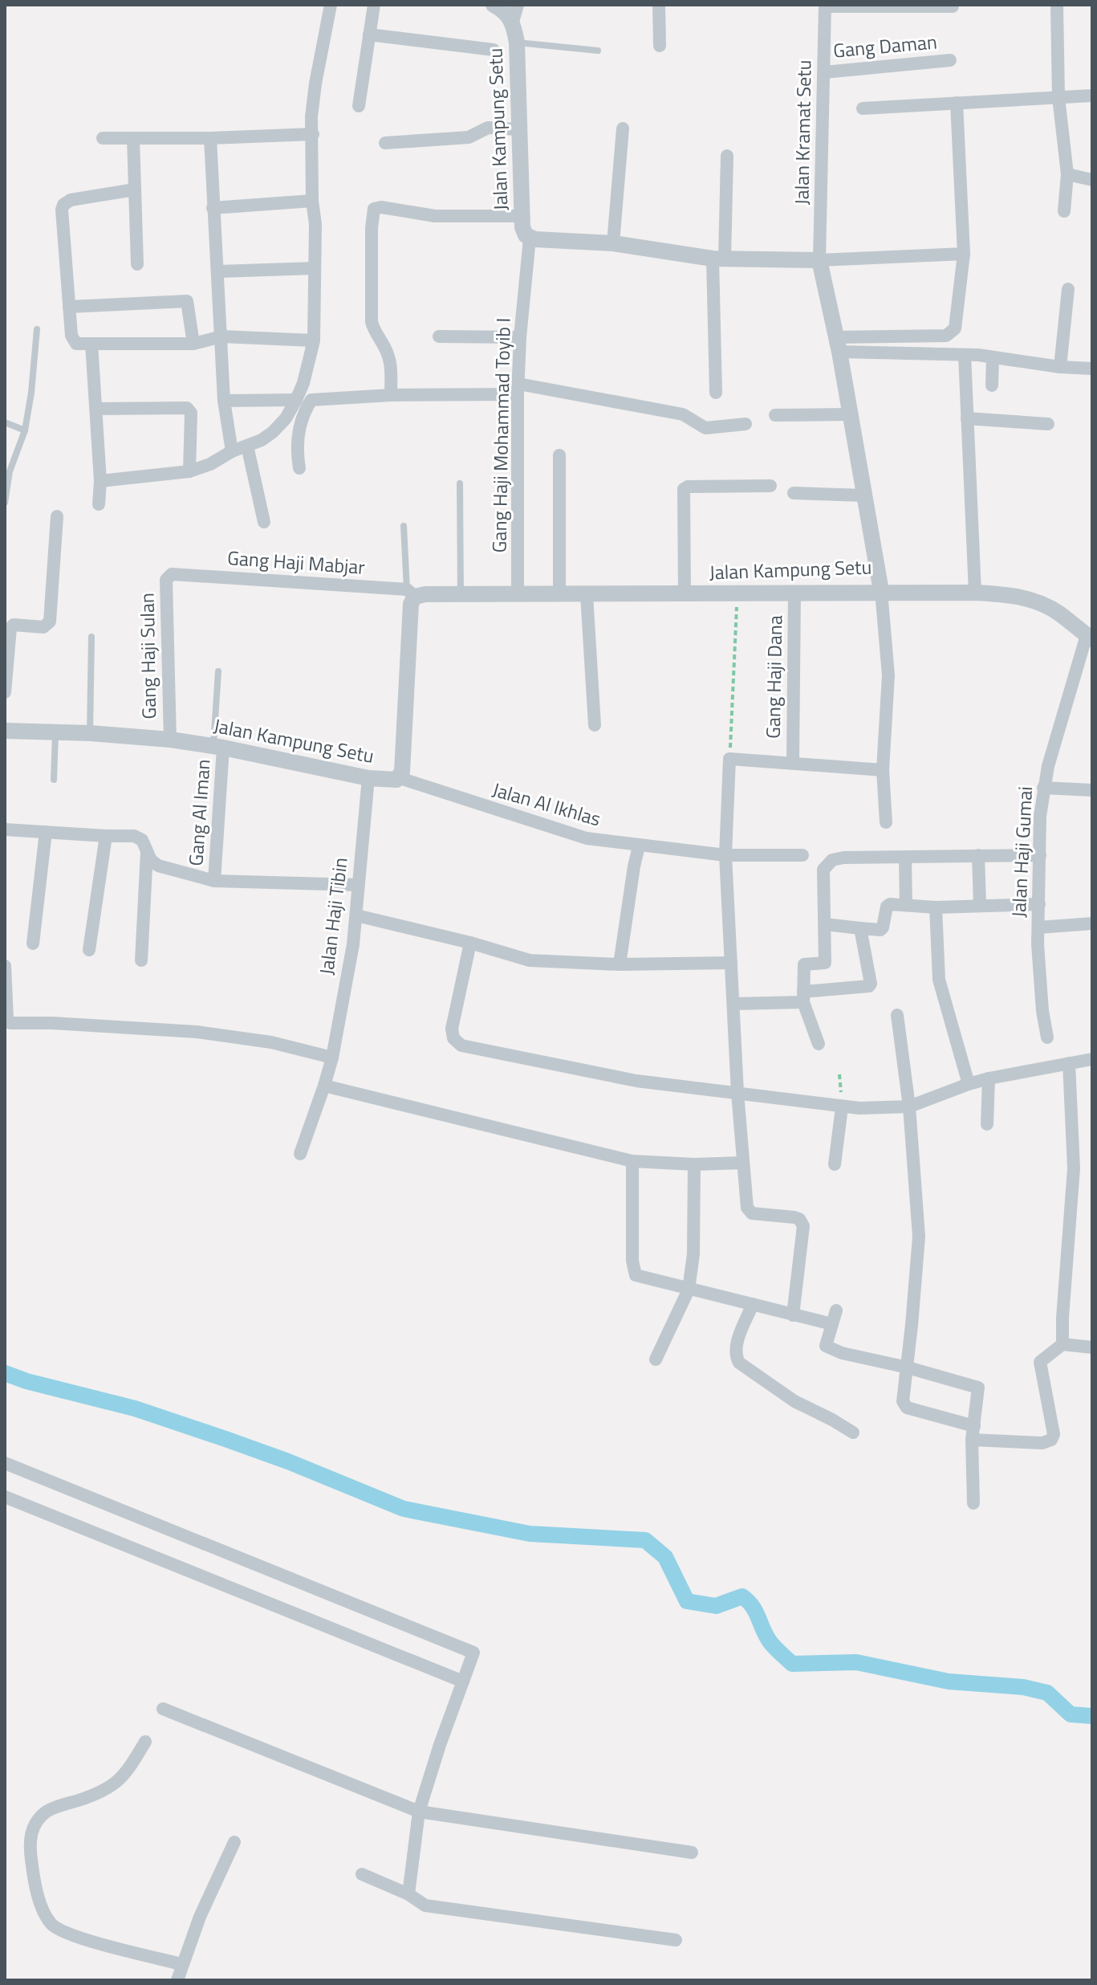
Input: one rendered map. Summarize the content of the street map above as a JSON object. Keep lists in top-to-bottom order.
{
  "streets": {
    "street": [
      "Gang Daman",
      "Jalan Kampung Setu",
      "Jalan Kramat Setu",
      "Gang Haji Mohammad Toyib I",
      "Gang Haji Mabjar",
      "Gang Haji Sulan",
      "Gang Haji Dana",
      "Jalan Al Ikhlas",
      "Gang Al Iman",
      "Jalan Haji Gumai",
      "Jalan Haji Tibin"
    ]
  },
  "crossings": [
    ["Gang Daman", "Jalan Kramat Setu"],
    ["Jalan Kampung Setu", "Jalan Kramat Setu"],
    ["Jalan Kampung Setu", "Gang Haji Mohammad Toyib I"],
    ["Jalan Kampung Setu", "Gang Haji Mabjar"],
    ["Jalan Kampung Setu", "Gang Haji Sulan"],
    ["Jalan Kampung Setu", "Gang Haji Dana"],
    ["Jalan Kampung Setu", "Jalan Al Ikhlas"],
    ["Jalan Kampung Setu", "Gang Al Iman"],
    ["Jalan Kampung Setu", "Jalan Haji Tibin"],
    ["Gang Haji Mabjar", "Gang Haji Sulan"]
  ]
}
